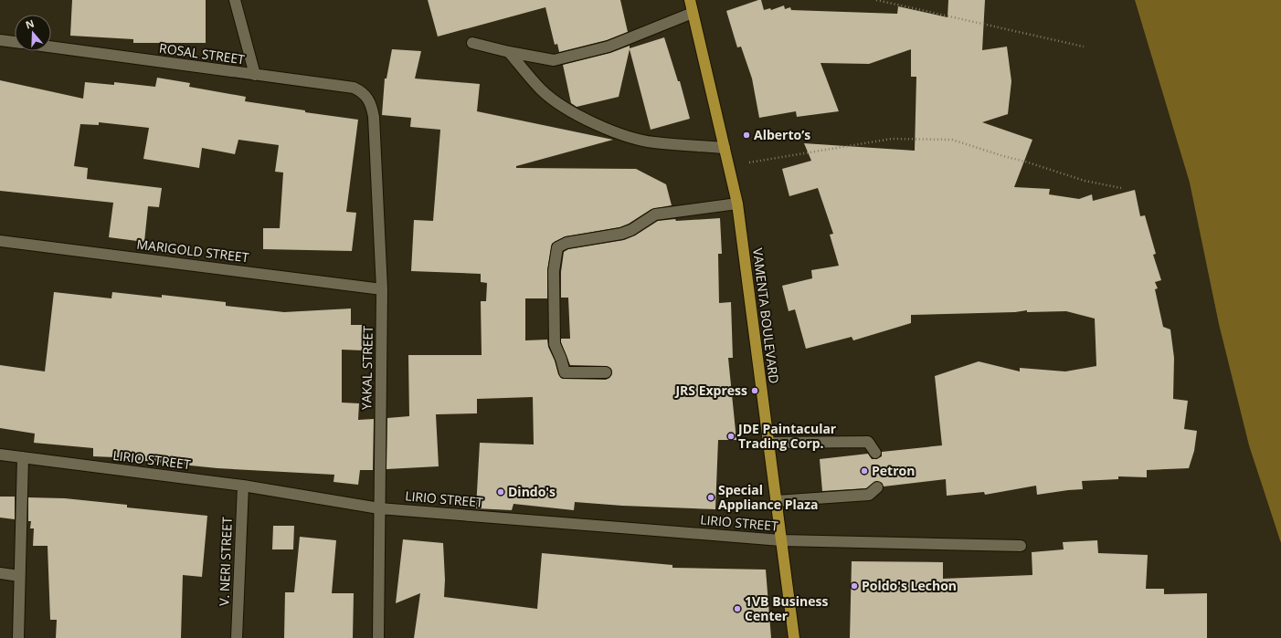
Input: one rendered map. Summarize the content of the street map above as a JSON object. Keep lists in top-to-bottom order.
{
  "streets": {
    "main road": ["VAMENTA BOULEVARD"],
    "street": [
      "ROSAL STREET",
      "MARIGOLD STREET",
      "YAKAL STREET",
      "LIRIO STREET",
      "V. NERI STREET"
    ]
  },
  "crossings": [
    ["ROSAL STREET", "YAKAL STREET"],
    ["MARIGOLD STREET", "YAKAL STREET"],
    ["VAMENTA BOULEVARD", "LIRIO STREET"],
    ["YAKAL STREET", "LIRIO STREET"],
    ["LIRIO STREET", "V. NERI STREET"]
  ],
  "places": [
    "Alberto’s",
    "JRS Express",
    "JDE Paintacular Trading Corp.",
    "Petron",
    "Dindo's",
    "Special Appliance Plaza",
    "Poldo's Lechon",
    "1VB Business Center"
  ],
  "north": "top"
}
